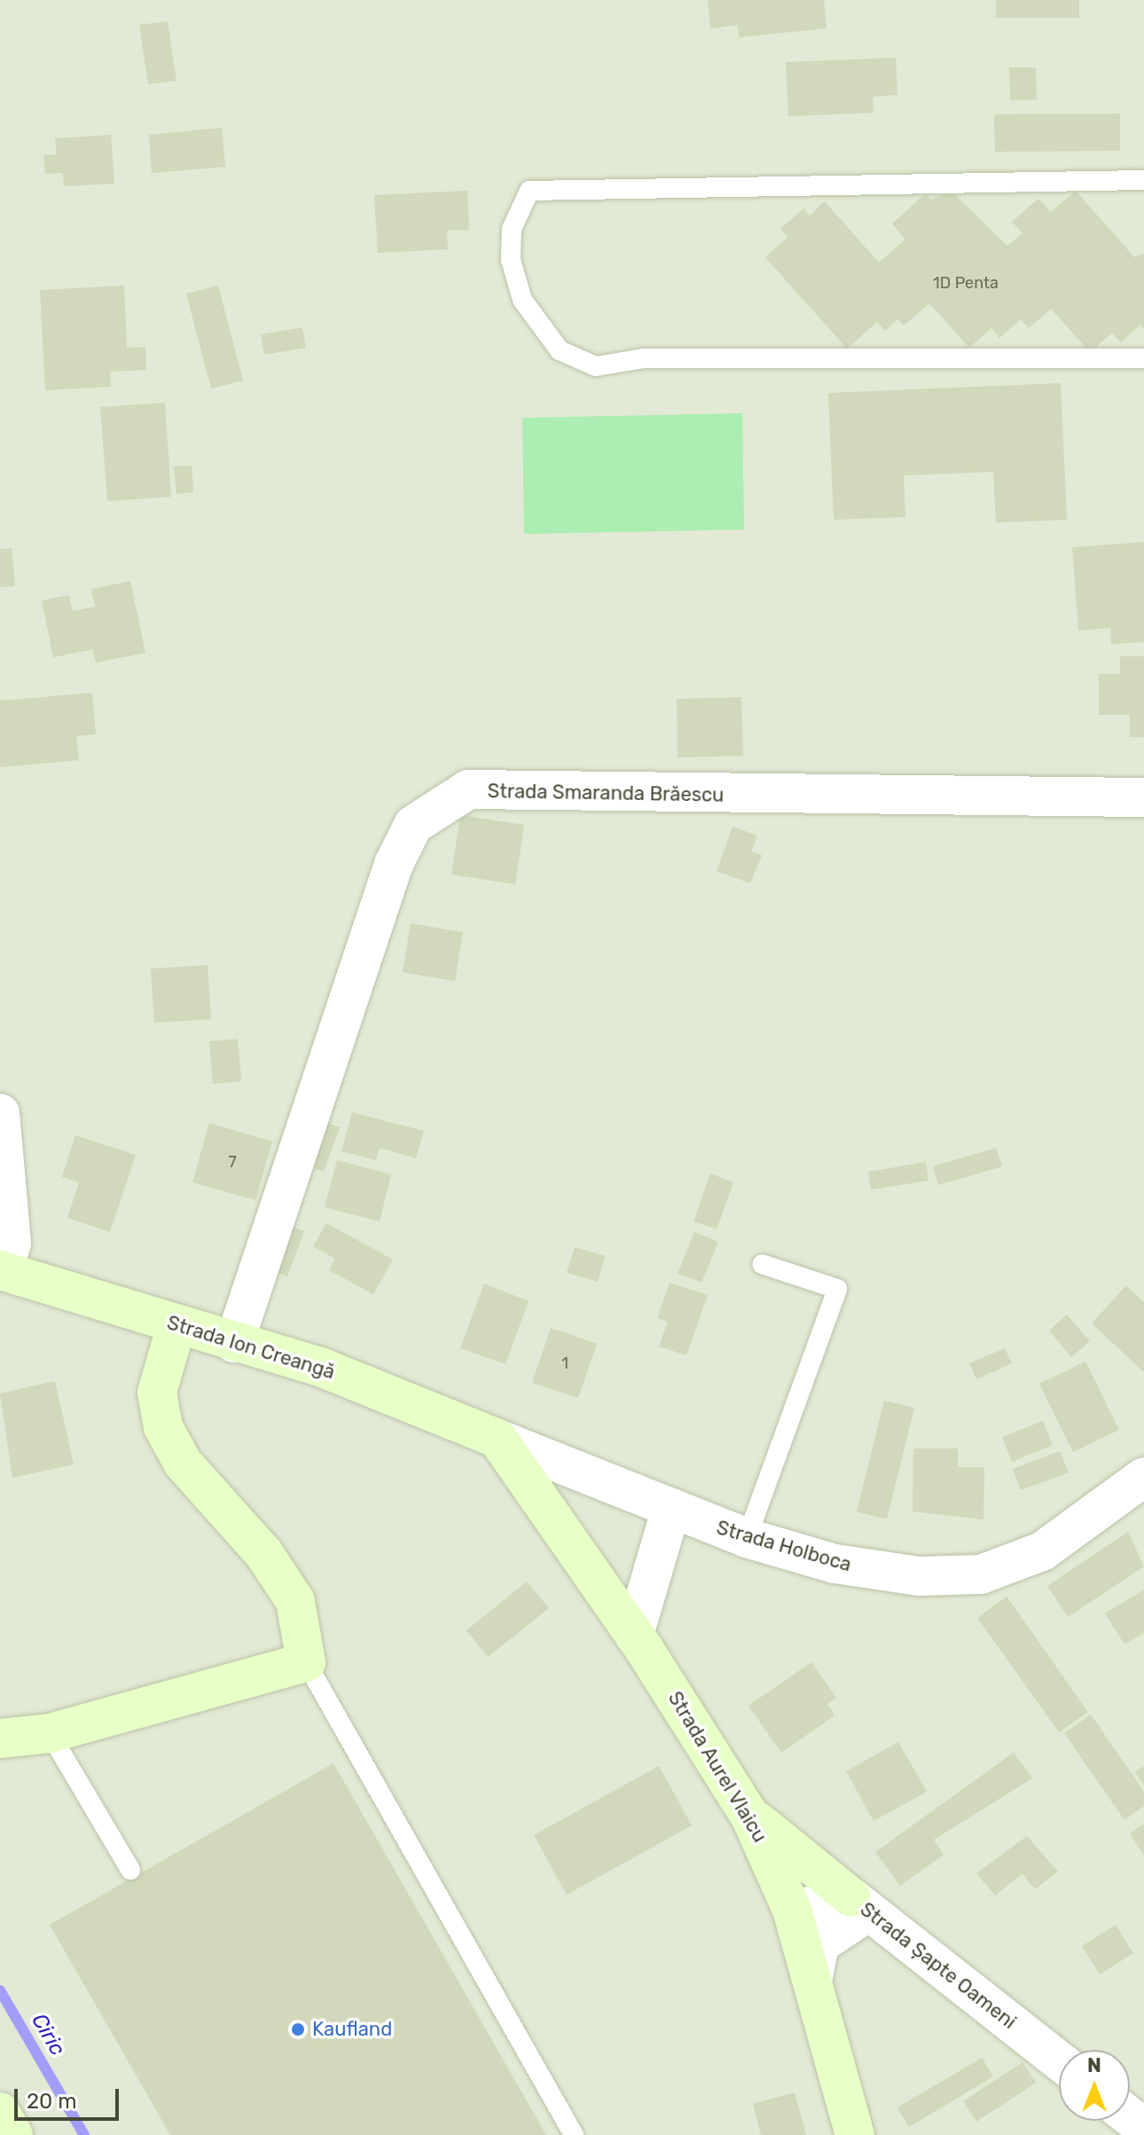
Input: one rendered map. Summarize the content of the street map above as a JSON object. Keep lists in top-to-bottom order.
{
  "streets": {
    "street": [
      "Strada Smaranda Brăescu",
      "Strada Ion Creangă",
      "Strada Holboca",
      "Strada Aurel Vlaicu",
      "Strada Șapte Oameni"
    ]
  },
  "crossings": [
    ["Strada Smaranda Brăescu", "Strada Ion Creangă"],
    ["Strada Ion Creangă", "Strada Holboca"],
    ["Strada Ion Creangă", "Strada Aurel Vlaicu"],
    ["Strada Holboca", "Strada Aurel Vlaicu"],
    ["Strada Aurel Vlaicu", "Strada Șapte Oameni"]
  ],
  "water": ["Ciric"],
  "places": ["Kaufland"],
  "house_numbers": ["1D Penta", "7", "1"],
  "scale_bar": "20 m",
  "north": "top"
}
